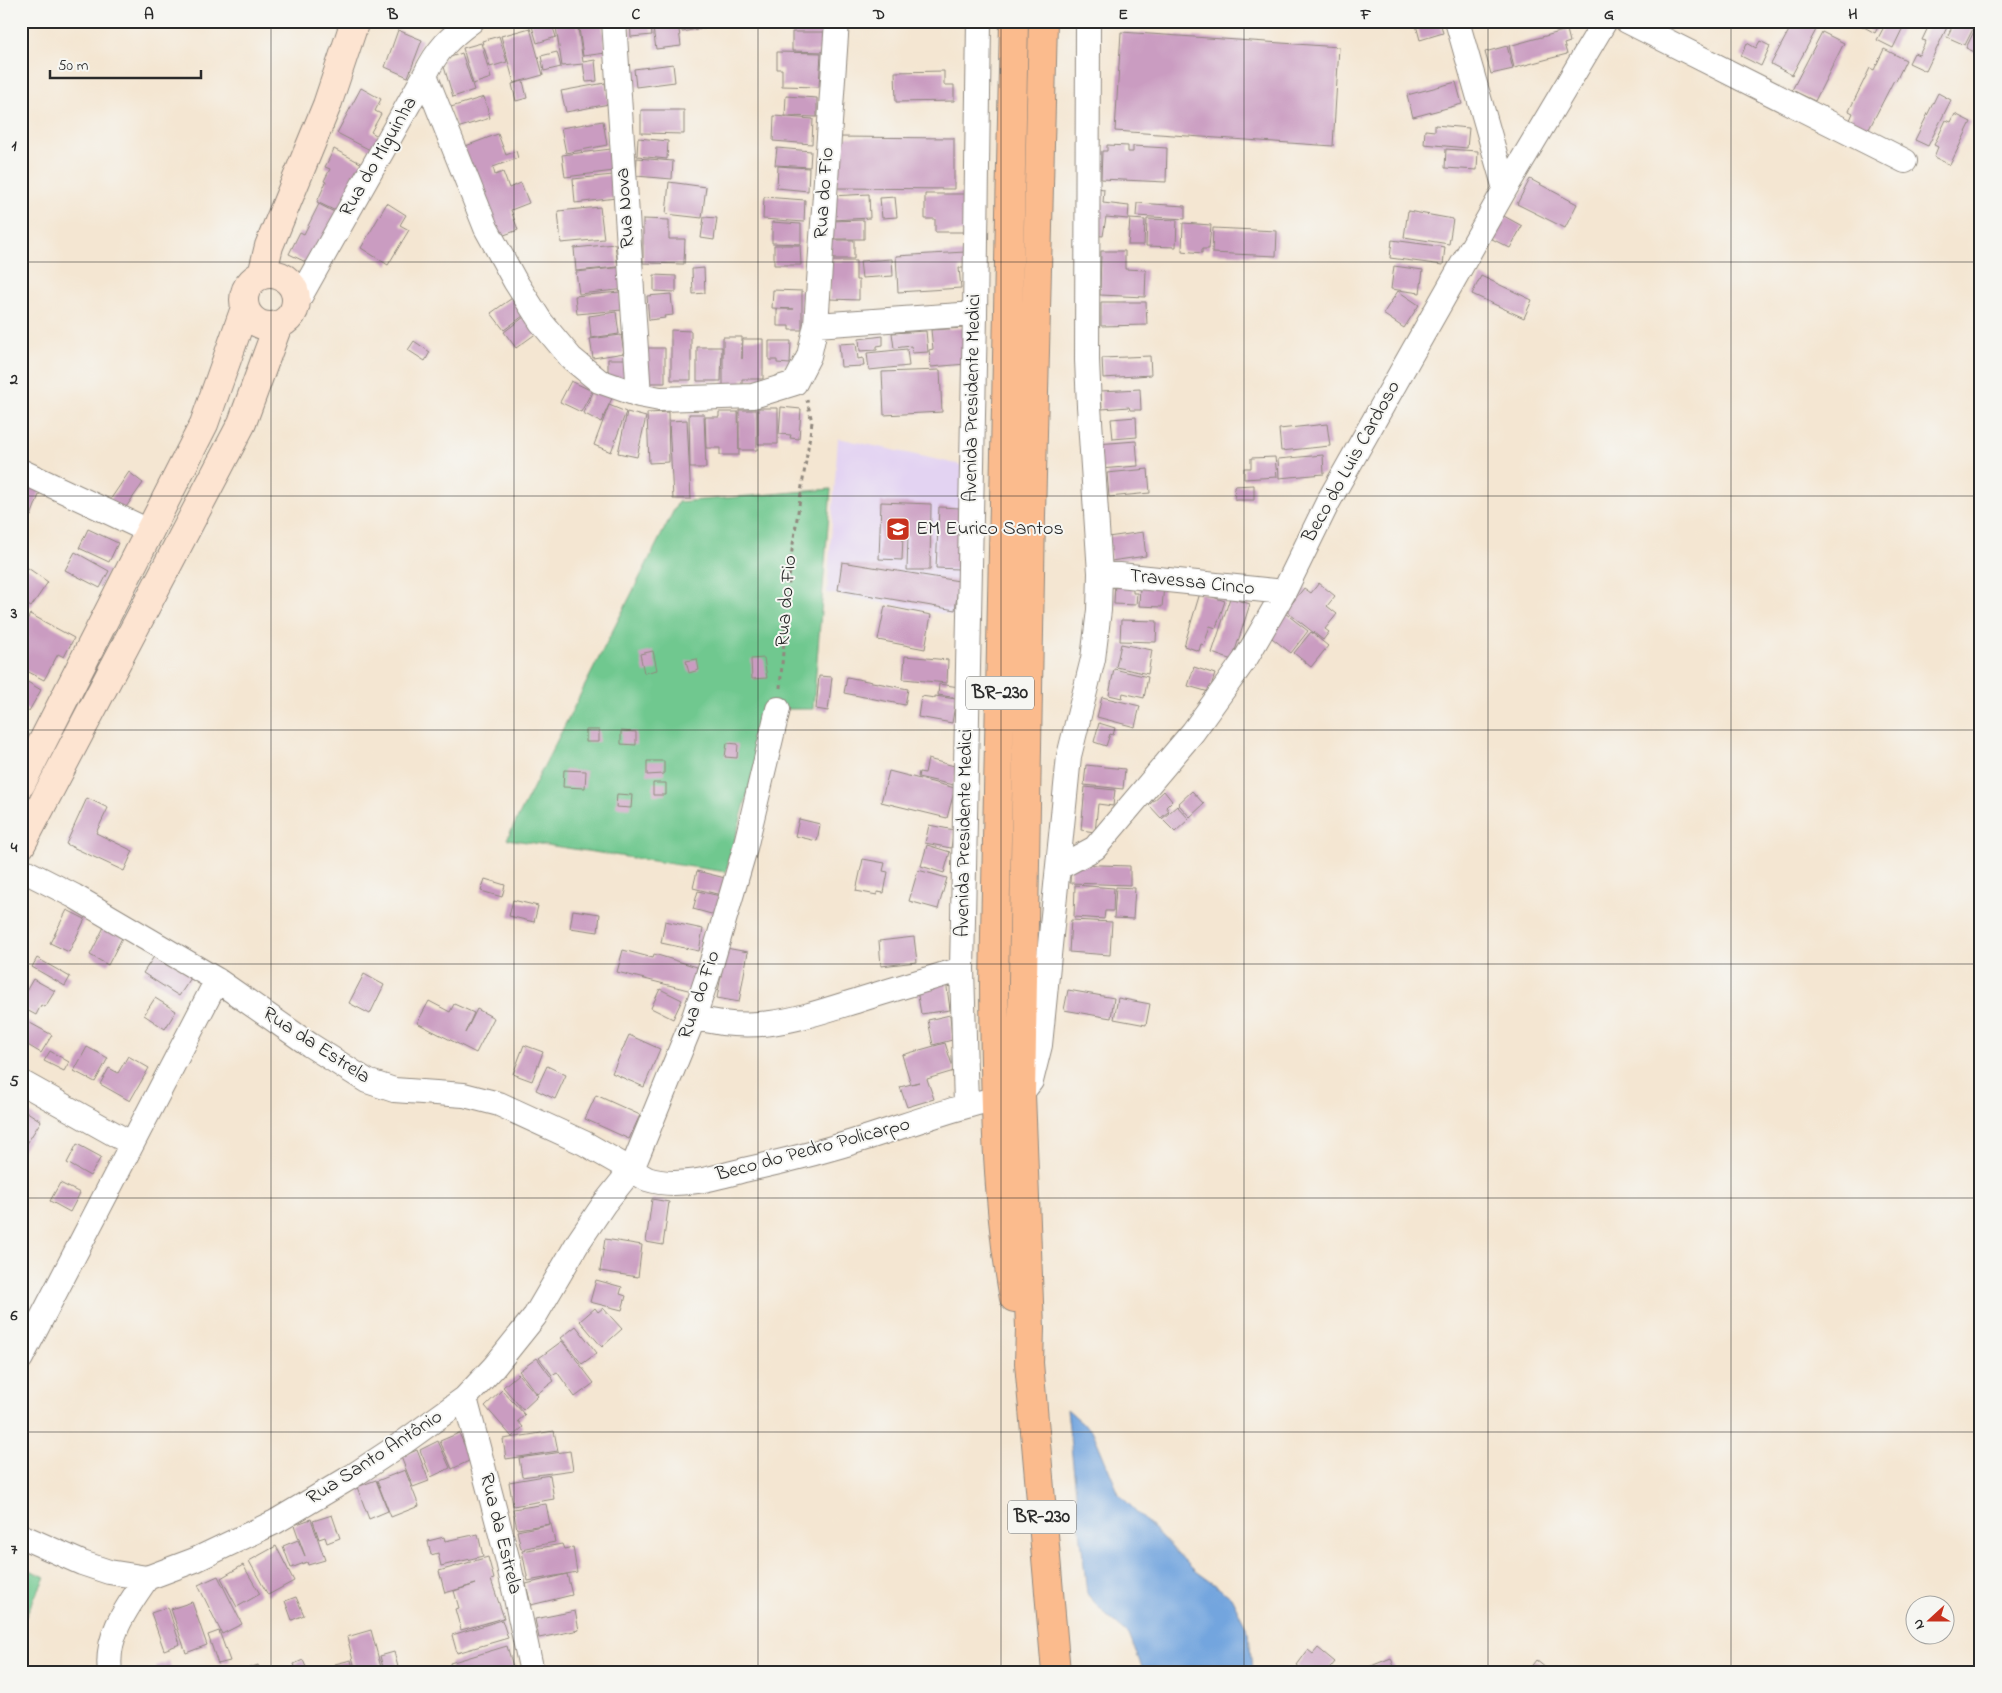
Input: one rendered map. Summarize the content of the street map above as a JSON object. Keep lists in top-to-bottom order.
{
  "streets": {
    "main road": ["BR-230"],
    "street": [
      "Rua do Miguinha",
      "Rua do Fio",
      "Rua Nova",
      "Avenida Presidente Medici",
      "Beco do Luis Cardoso",
      "Travessa Cinco",
      "Rua da Estrela",
      "Beco do Pedro Policarpo",
      "Rua Santo Antônio"
    ]
  },
  "crossings": [
    ["Rua do Fio", "Rua da Estrela"],
    ["Rua do Fio", "Beco do Pedro Policarpo"],
    ["Rua do Fio", "Rua Santo Antônio"],
    ["Avenida Presidente Medici", "Beco do Pedro Policarpo"],
    ["Beco do Luis Cardoso", "Travessa Cinco"],
    ["BR-230", "Beco do Pedro Policarpo"],
    ["Rua da Estrela", "Beco do Pedro Policarpo"],
    ["Rua da Estrela", "Rua Santo Antônio"],
    ["Beco do Pedro Policarpo", "Rua Santo Antônio"]
  ],
  "places": {
    "school or university": ["EM Eurico Santos"]
  },
  "scale_bar": "50 m",
  "north": "left",
  "grid": {
    "columns": [
      "A",
      "B",
      "C",
      "D",
      "E",
      "F",
      "G",
      "H"
    ],
    "rows": [
      "1",
      "2",
      "3",
      "4",
      "5",
      "6",
      "7"
    ]
  }
}
